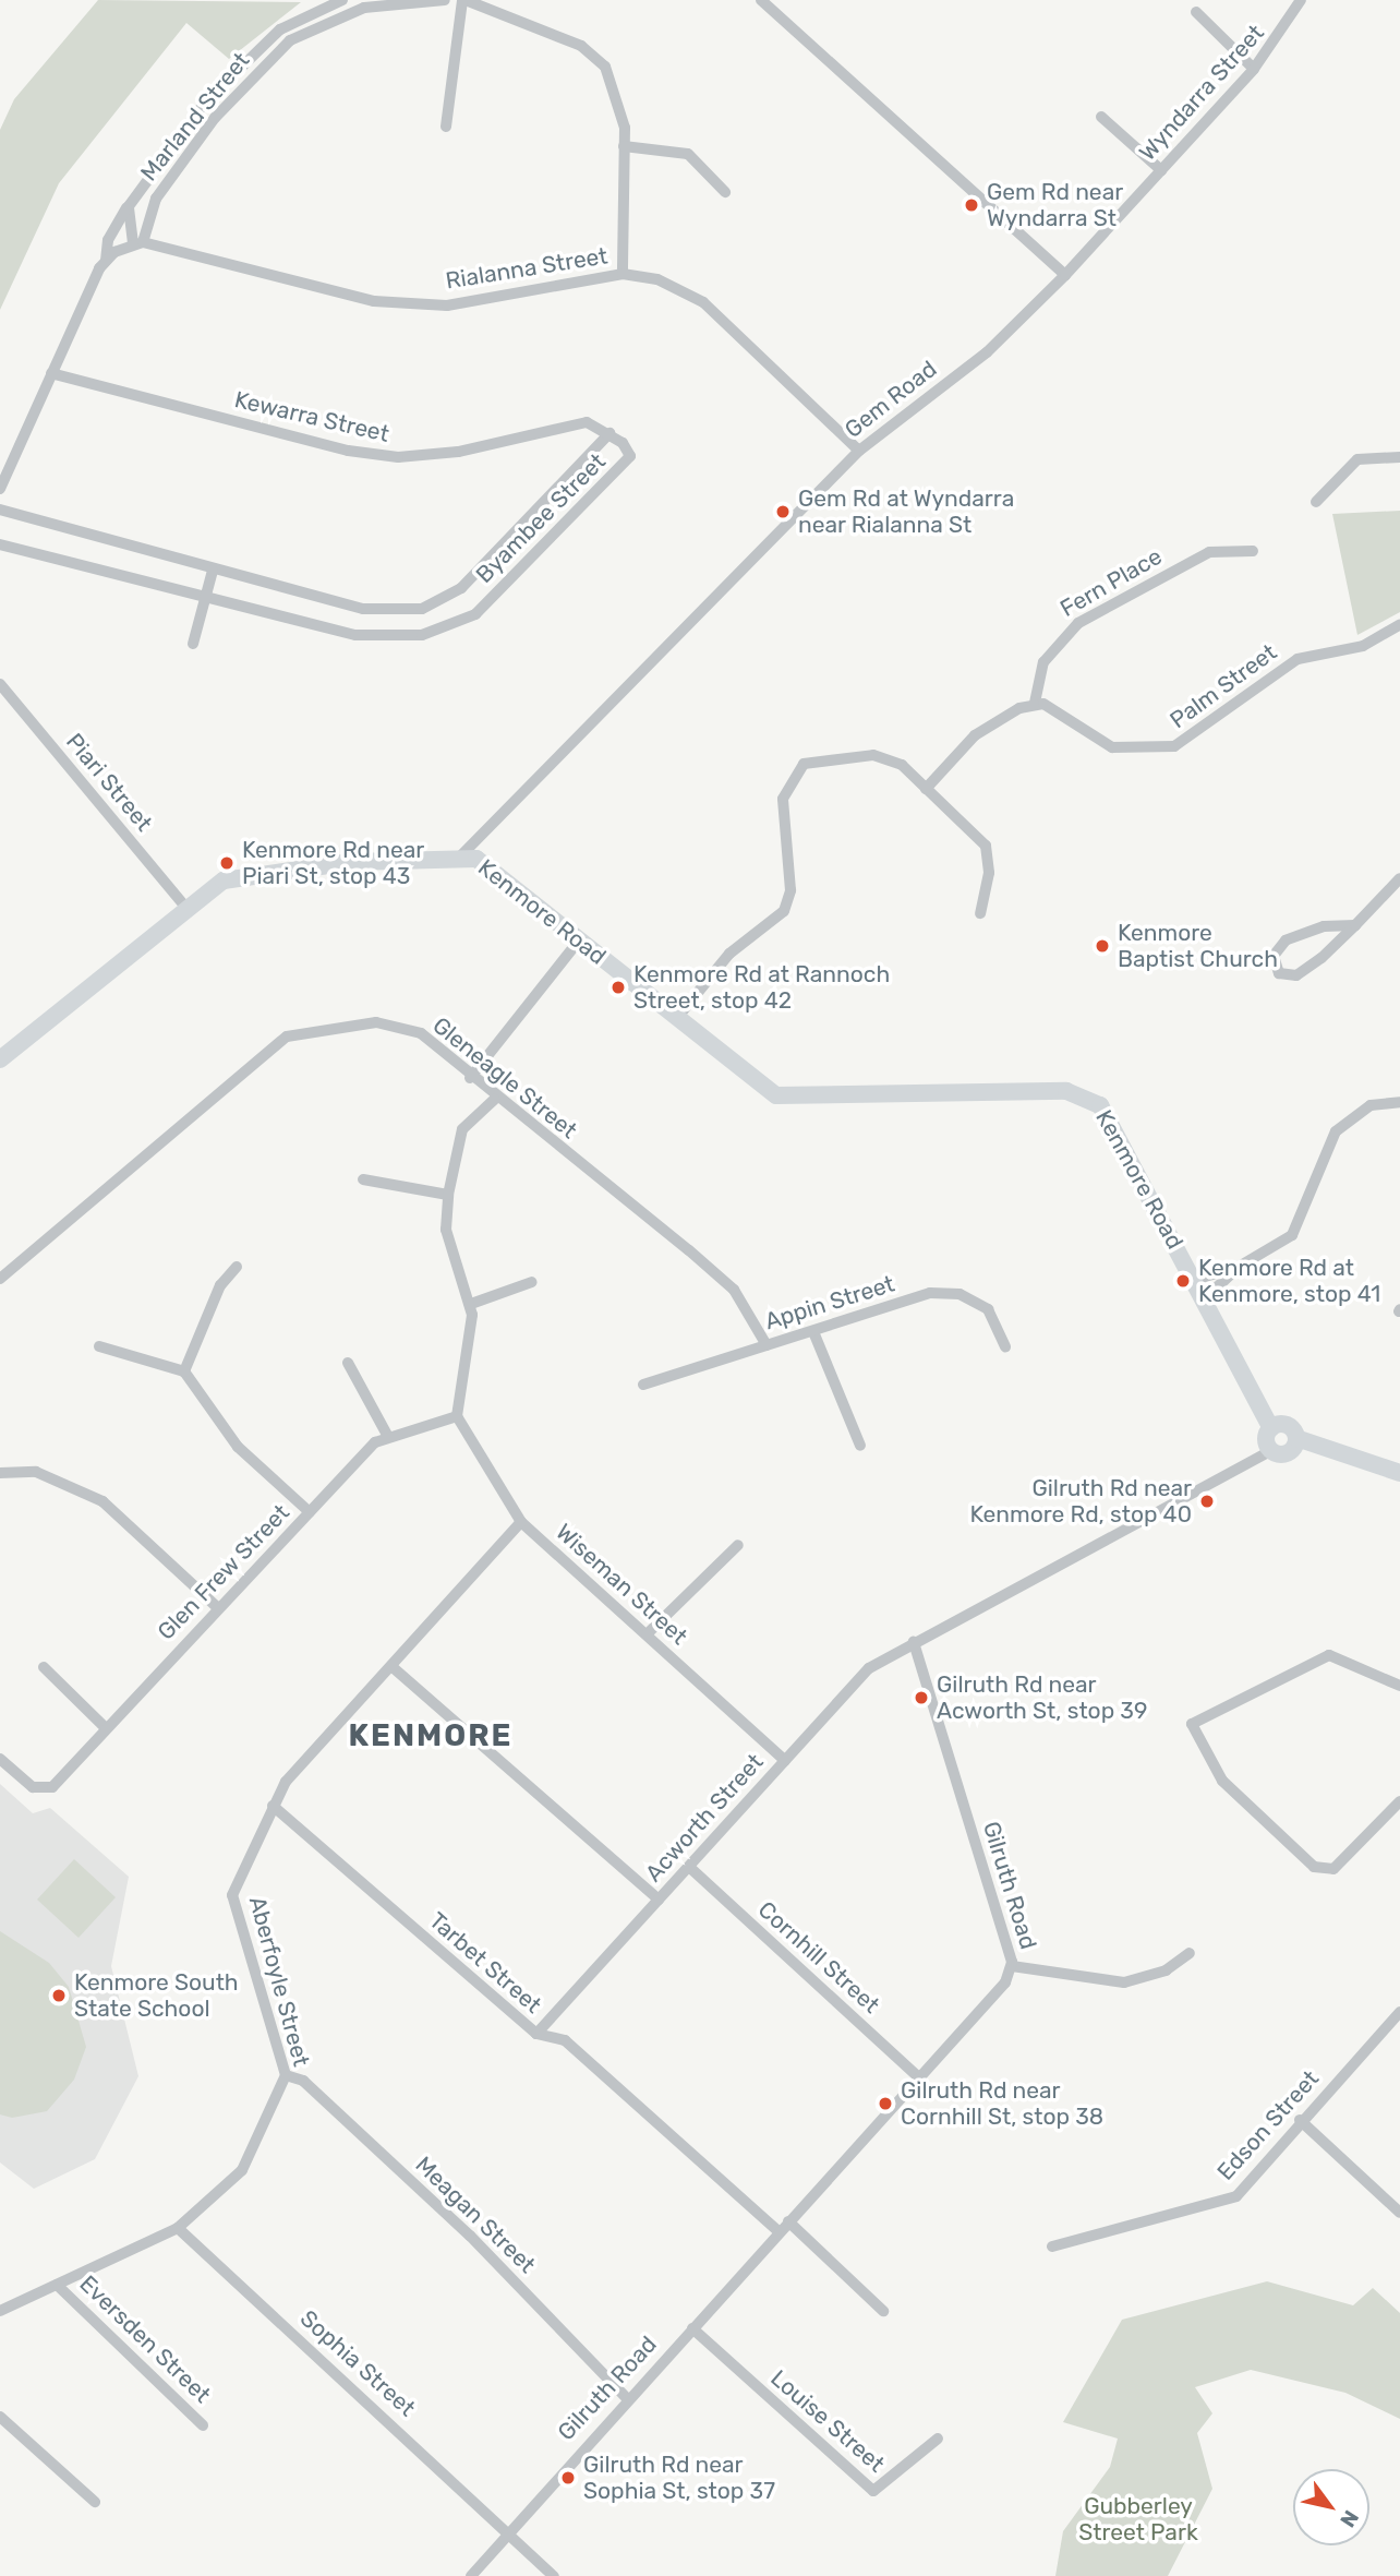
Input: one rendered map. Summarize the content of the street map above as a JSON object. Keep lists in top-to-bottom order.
{
  "streets": {
    "street": [
      "Wyndarra Street",
      "Marland Street",
      "Rialanna Street",
      "Gem Road",
      "Kewarra Street",
      "Byambee Street",
      "Fern Place",
      "Palm Street",
      "Piari Street",
      "Kenmore Road",
      "Gleneagle Street",
      "Appin Street",
      "Glen Frew Street",
      "Wiseman Street",
      "Acworth Street",
      "Gilruth Road",
      "Cornhill Street",
      "Tarbet Street",
      "Aberfoyle Street",
      "Edson Street",
      "Meagan Street",
      "Eversden Street",
      "Sophia Street",
      "Louise Street"
    ]
  },
  "crossings": [
    ["Wyndarra Street", "Gem Road"],
    ["Marland Street", "Rialanna Street"],
    ["Marland Street", "Kewarra Street"],
    ["Rialanna Street", "Gem Road"],
    ["Gem Road", "Kenmore Road"],
    ["Kewarra Street", "Byambee Street"],
    ["Fern Place", "Palm Street"],
    ["Piari Street", "Kenmore Road"],
    ["Gleneagle Street", "Appin Street"],
    ["Glen Frew Street", "Wiseman Street"],
    ["Wiseman Street", "Acworth Street"],
    ["Wiseman Street", "Aberfoyle Street"],
    ["Acworth Street", "Gilruth Road"],
    ["Acworth Street", "Cornhill Street"],
    ["Acworth Street", "Tarbet Street"],
    ["Gilruth Road", "Cornhill Street"],
    ["Gilruth Road", "Tarbet Street"],
    ["Gilruth Road", "Meagan Street"],
    ["Gilruth Road", "Sophia Street"],
    ["Gilruth Road", "Louise Street"],
    ["Tarbet Street", "Aberfoyle Street"],
    ["Aberfoyle Street", "Meagan Street"],
    ["Aberfoyle Street", "Eversden Street"],
    ["Aberfoyle Street", "Sophia Street"]
  ],
  "districts": ["KENMORE"],
  "parks": ["Gubberley Street Park"],
  "places": [
    "Gem Rd near Wyndarra St",
    "Gem Rd at Wyndarra near Rialanna St",
    "Kenmore Rd near Piari St, stop 43",
    "Kenmore Baptist Church",
    "Kenmore Rd at Rannoch Street, stop 42",
    "Kenmore Rd at Kenmore, stop 41",
    "Gilruth Rd near Kenmore Rd, stop 40",
    "Gilruth Rd near Acworth St, stop 39",
    "Kenmore South State School",
    "Gilruth Rd near Cornhill St, stop 38",
    "Gilruth Rd near Sophia St, stop 37"
  ],
  "north": "bottom right"
}
